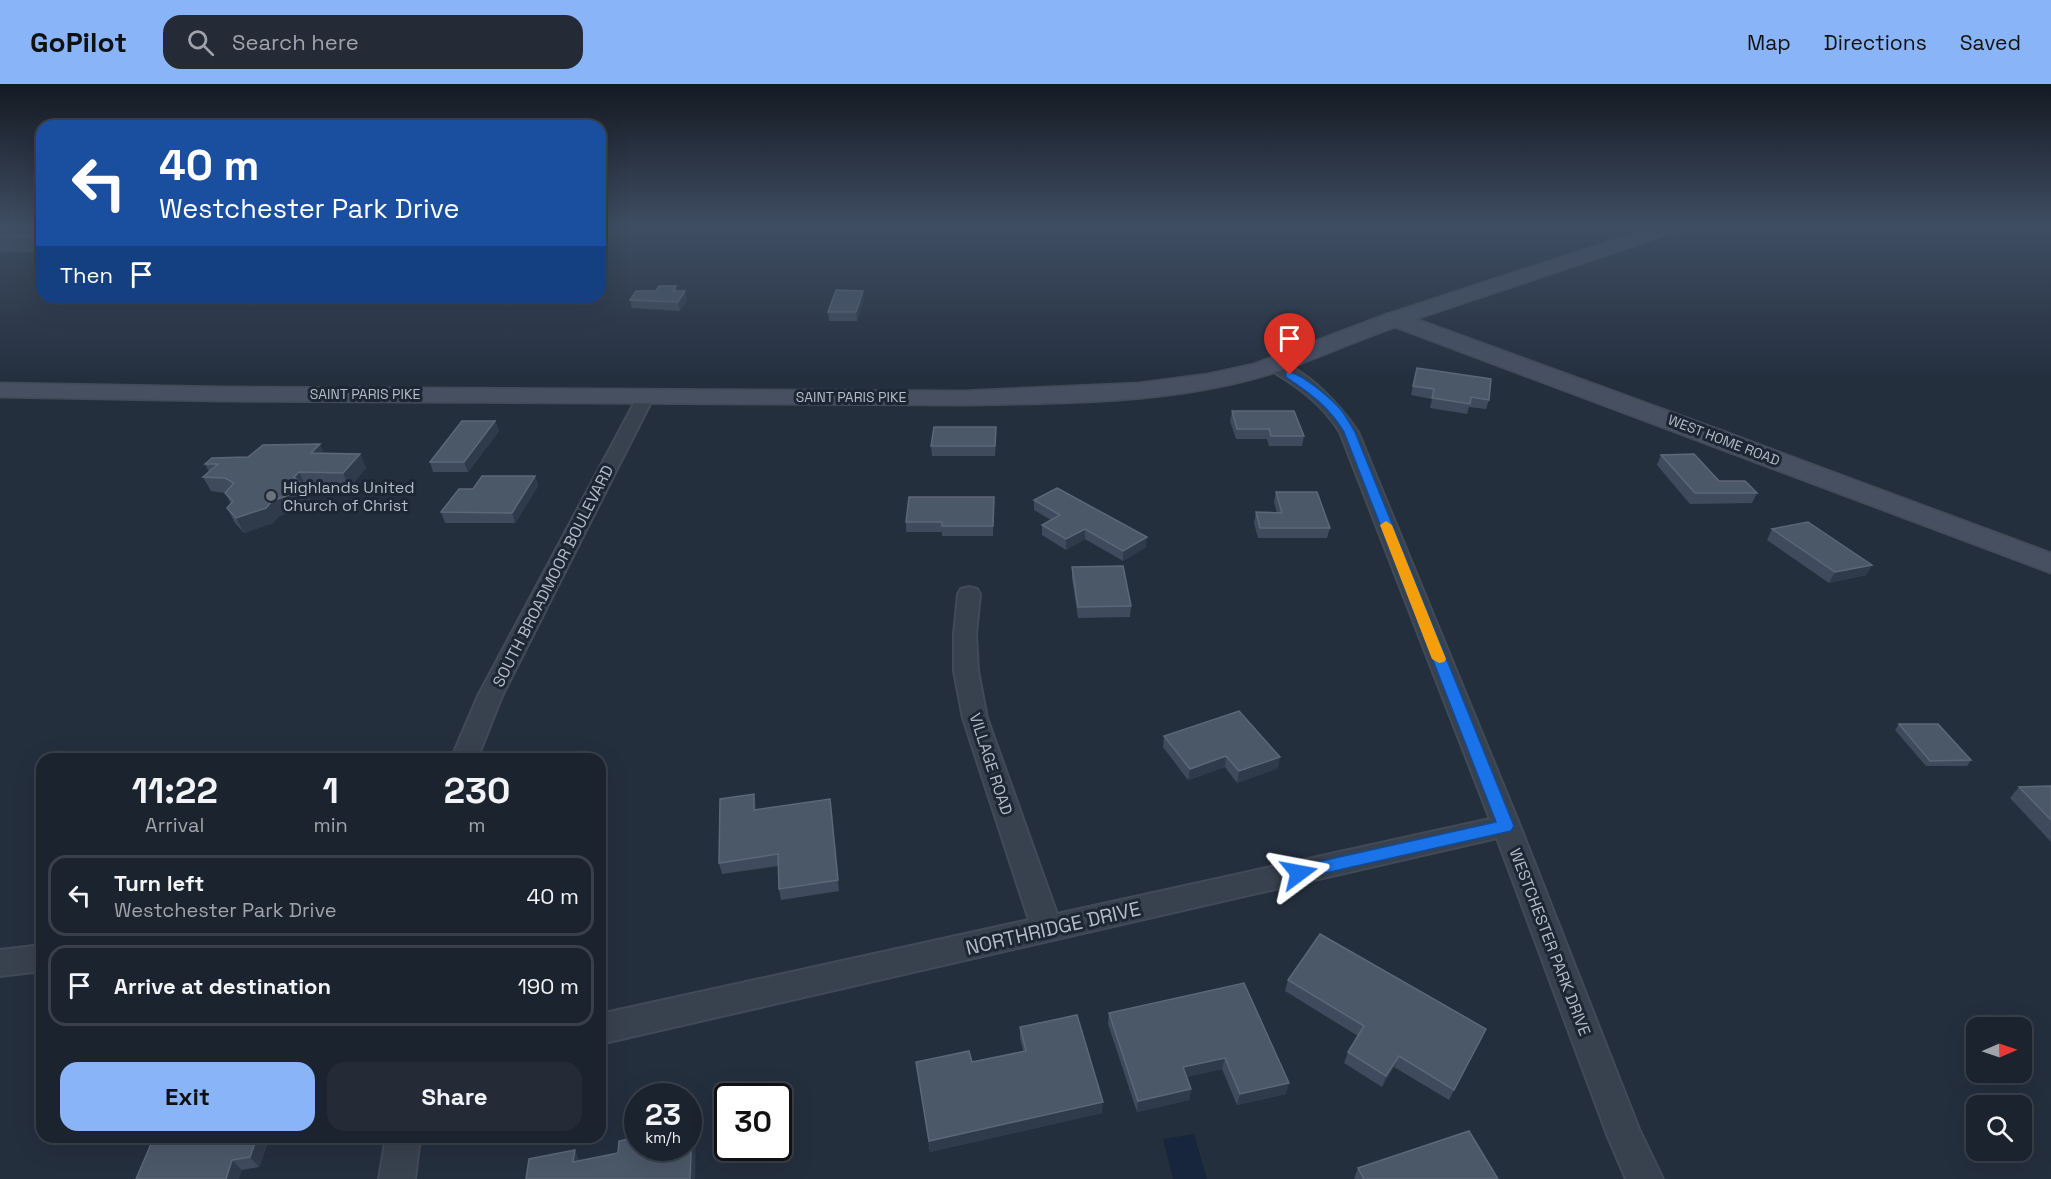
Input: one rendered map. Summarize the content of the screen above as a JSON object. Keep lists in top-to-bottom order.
{
  "streets": {
    "street": [
      "SAINT PARIS PIKE",
      "WEST HOME ROAD",
      "SOUTH BROADMOOR BOULEVARD",
      "VILLAGE ROAD",
      "NORTHRIDGE DRIVE",
      "WESTCHESTER PARK DRIVE"
    ]
  },
  "crossings": [
    ["SAINT PARIS PIKE", "WEST HOME ROAD"],
    ["SAINT PARIS PIKE", "SOUTH BROADMOOR BOULEVARD"],
    ["SAINT PARIS PIKE", "WESTCHESTER PARK DRIVE"],
    ["VILLAGE ROAD", "NORTHRIDGE DRIVE"],
    ["NORTHRIDGE DRIVE", "WESTCHESTER PARK DRIVE"]
  ],
  "places": ["Highlands United Church of Christ"],
  "north": "right",
  "page": {
    "header": "GoPilot",
    "search": "Search here",
    "nav": ["Map", "Directions", "Saved"],
    "turn": ["40 m", "Westchester Park Drive"],
    "then": "Then",
    "eta": [
      "11:22",
      "Arrival",
      "1",
      "min",
      "230",
      "m"
    ],
    "list": [
      {
        "name": "Turn left",
        "note": "Westchester Park Drive",
        "value": "40 m"
      },
      {
        "name": "Arrive at destination",
        "value": "190 m"
      }
    ],
    "buttons": ["Exit", "Share"],
    "speed": "23 km/h",
    "limit": "30"
  }
}
